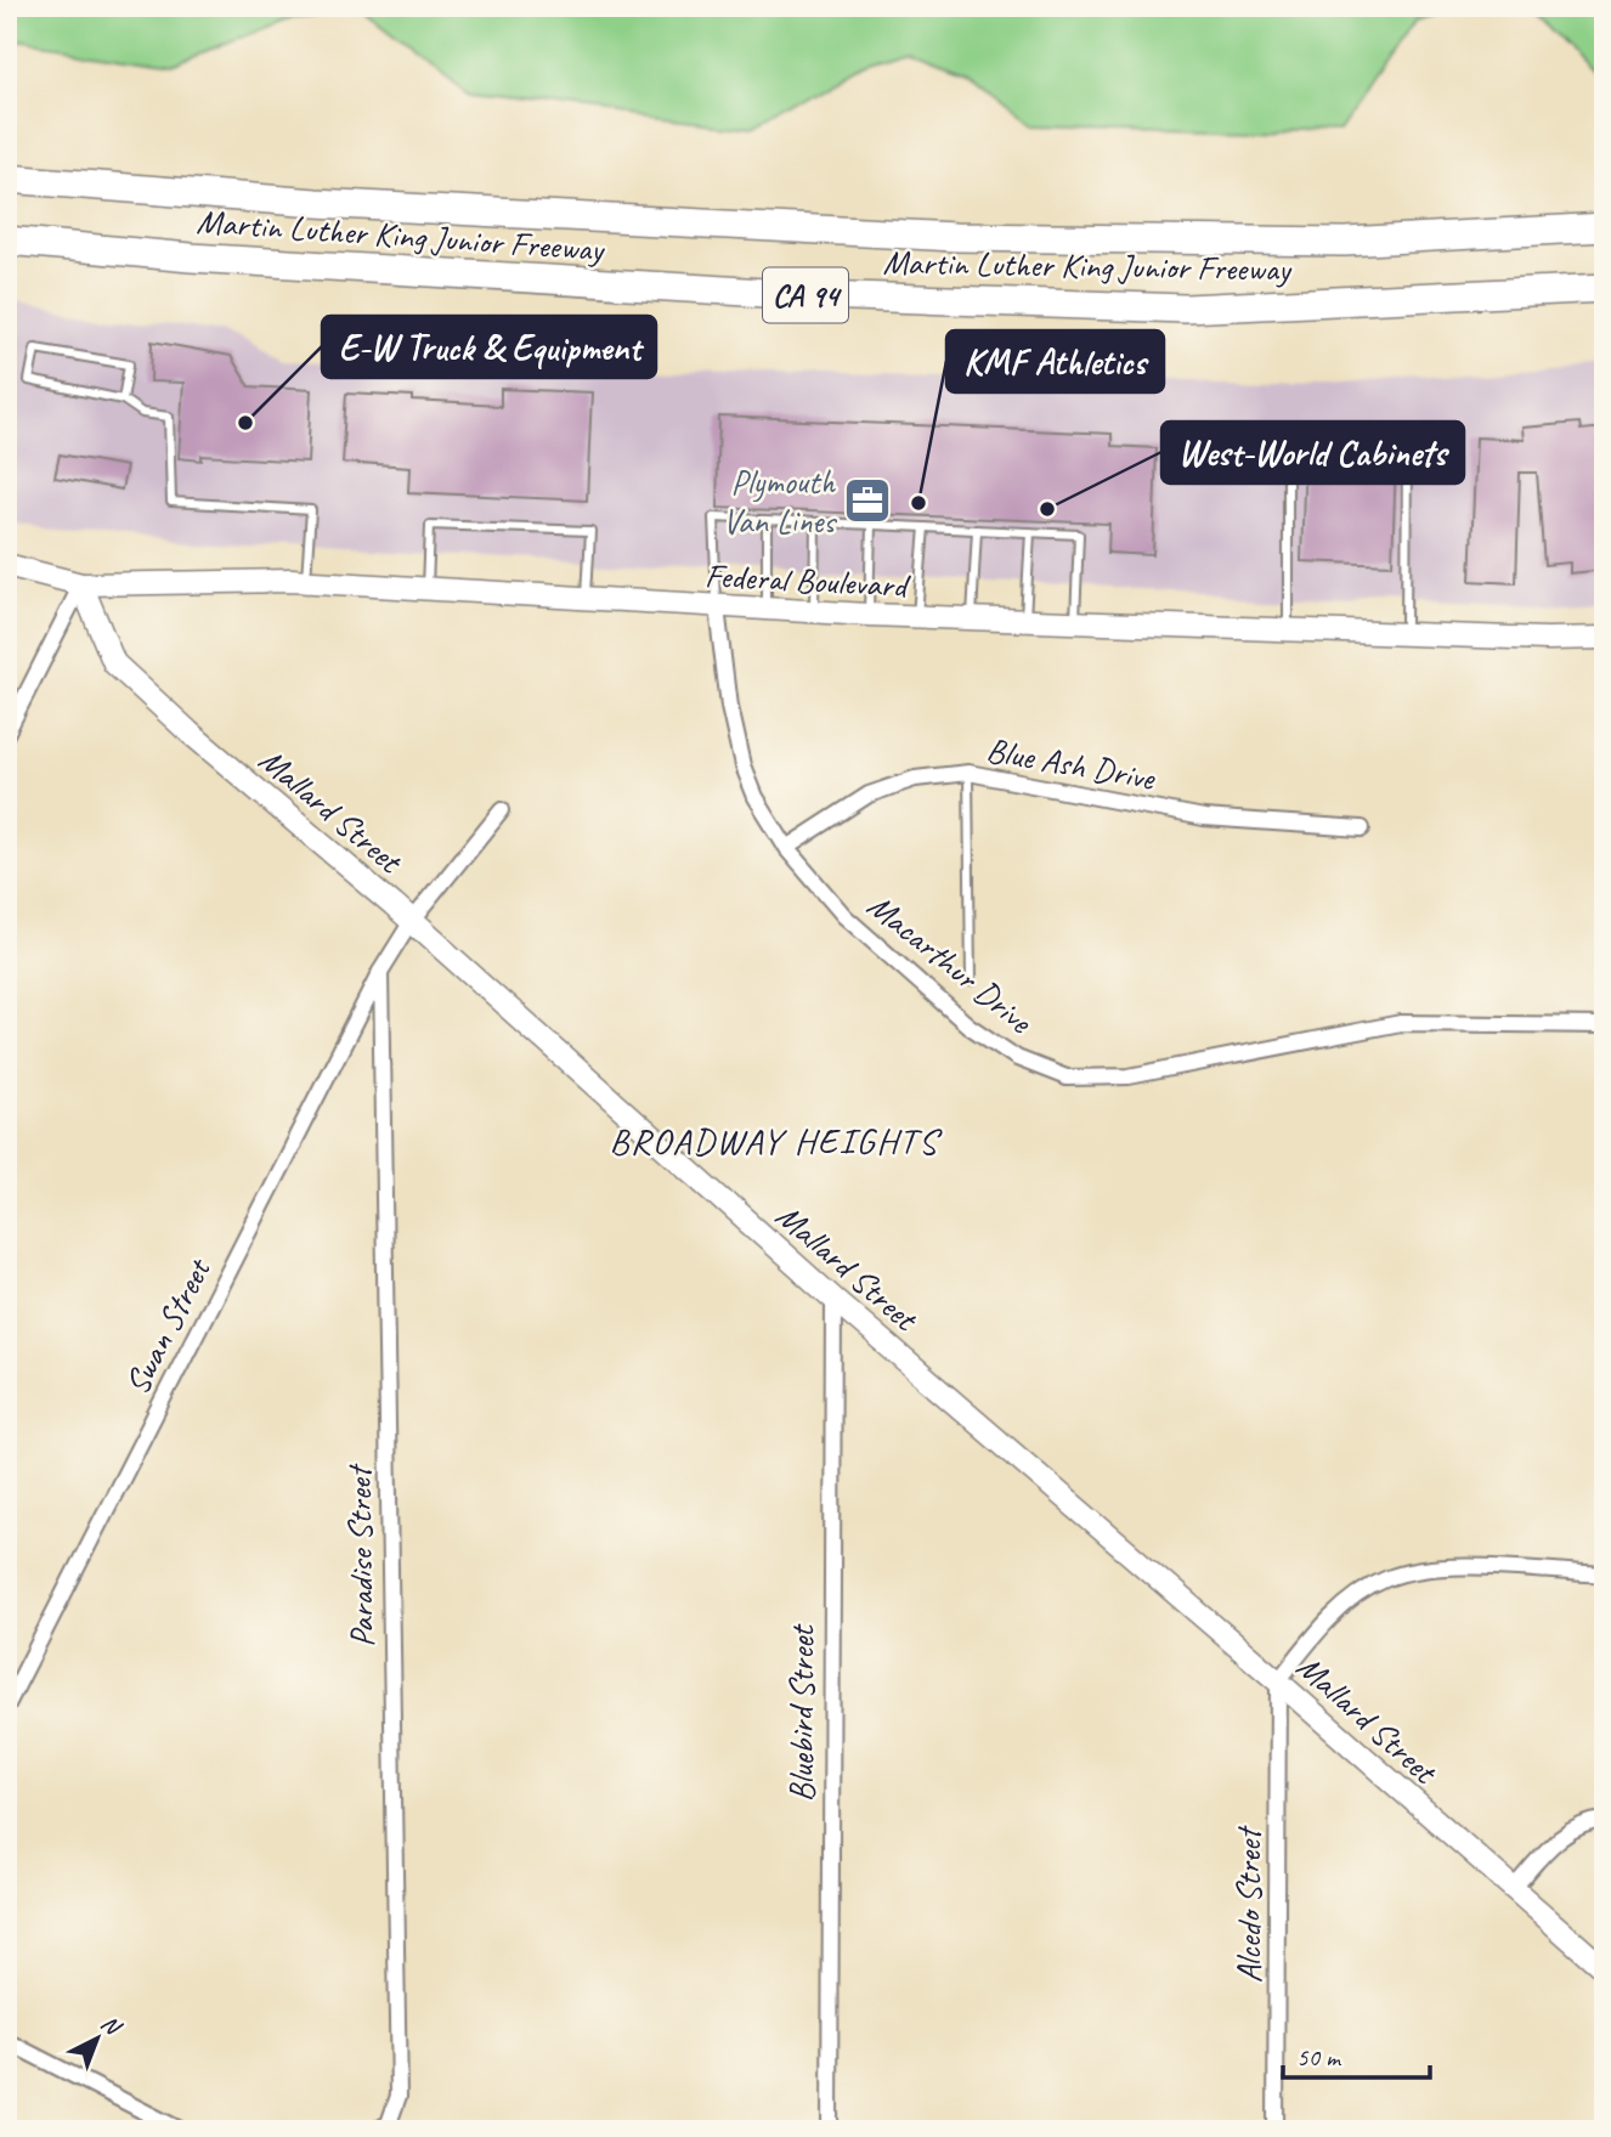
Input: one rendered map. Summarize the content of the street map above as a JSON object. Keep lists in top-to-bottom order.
{
  "streets": {
    "highway": ["Martin Luther King Junior Freeway", "CA 94"],
    "street": [
      "Federal Boulevard",
      "Blue Ash Drive",
      "Mallard Street",
      "Macarthur Drive",
      "Swan Street",
      "Paradise Street",
      "Bluebird Street",
      "Alcedo Street"
    ]
  },
  "crossings": [
    ["Federal Boulevard", "Mallard Street"],
    ["Federal Boulevard", "Macarthur Drive"],
    ["Blue Ash Drive", "Macarthur Drive"],
    ["Mallard Street", "Swan Street"],
    ["Mallard Street", "Bluebird Street"],
    ["Mallard Street", "Alcedo Street"],
    ["Swan Street", "Paradise Street"]
  ],
  "districts": ["BROADWAY HEIGHTS"],
  "places": {
    "other": ["E-W Truck & Equipment", "KMF Athletics", "West-World Cabinets"],
    "office": ["Plymouth Van Lines"]
  },
  "scale_bar": "50 m",
  "north": "top right"
}
